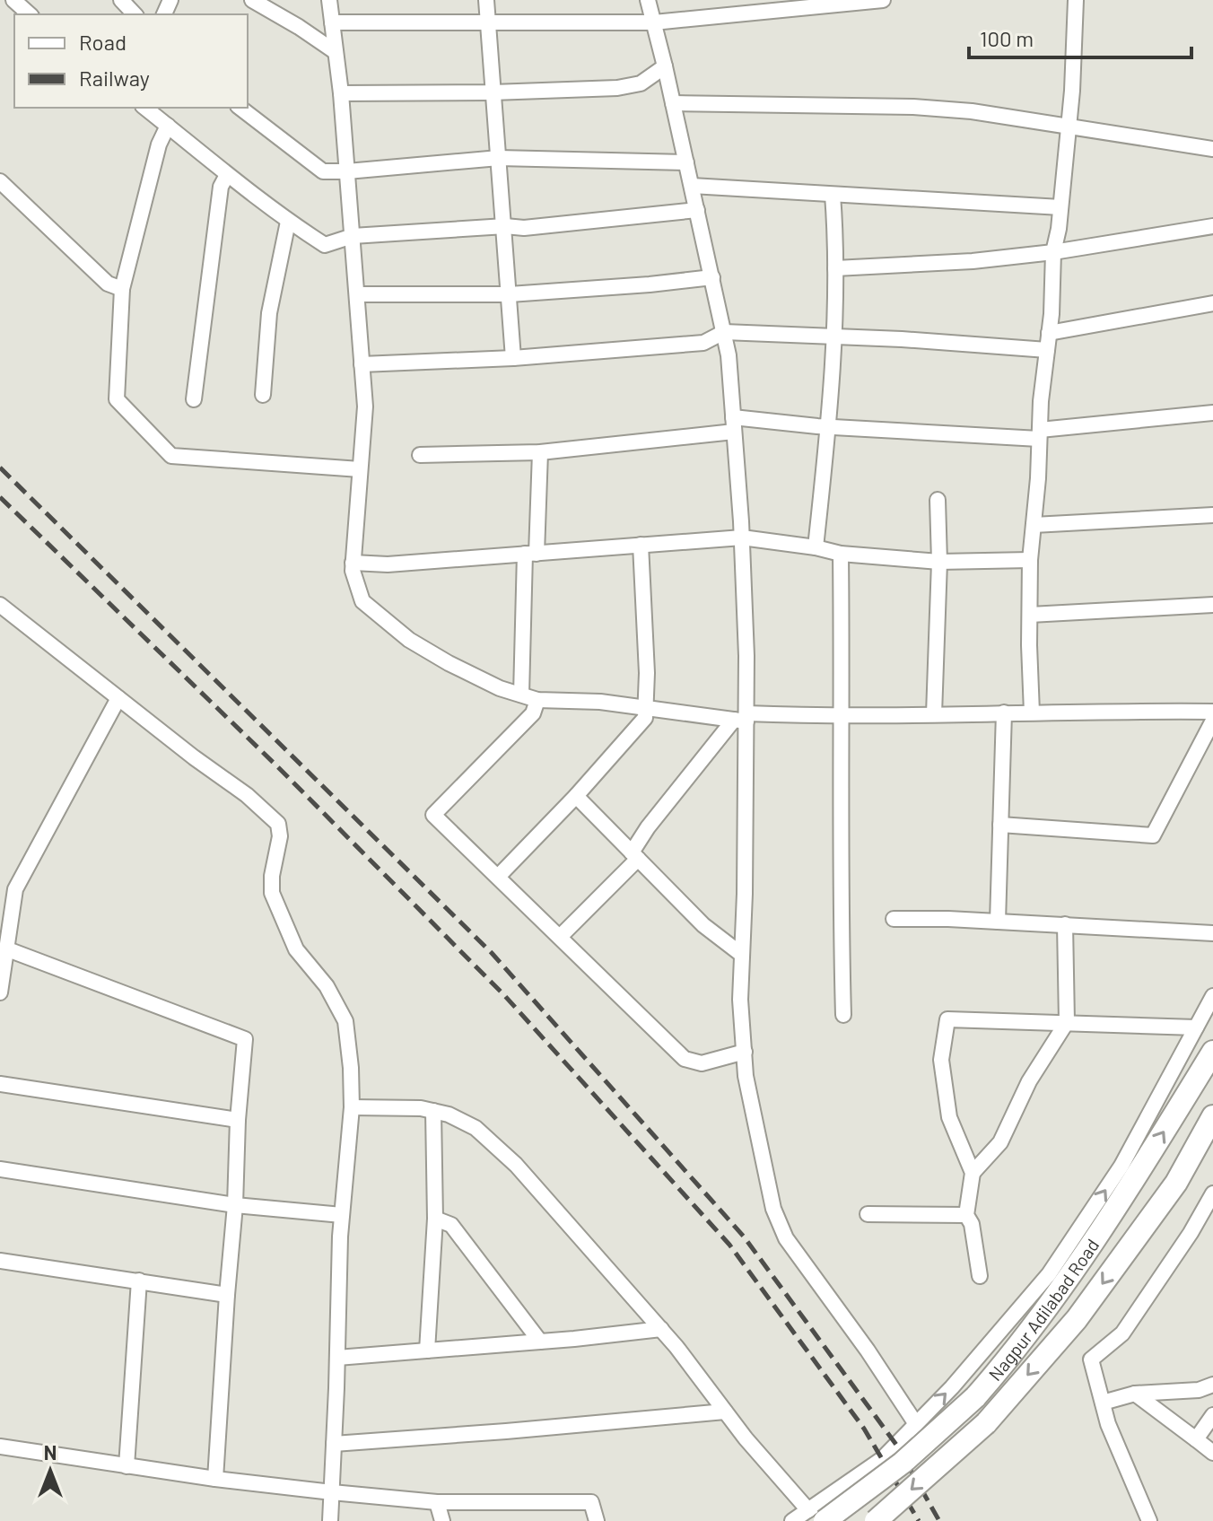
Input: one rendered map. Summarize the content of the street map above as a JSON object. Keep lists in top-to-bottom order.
{
  "streets": {
    "highway": ["Nagpur Adilabad Road"]
  },
  "legend": ["Road", "Railway"],
  "scale_bar": "100 m",
  "north": "top"
}
